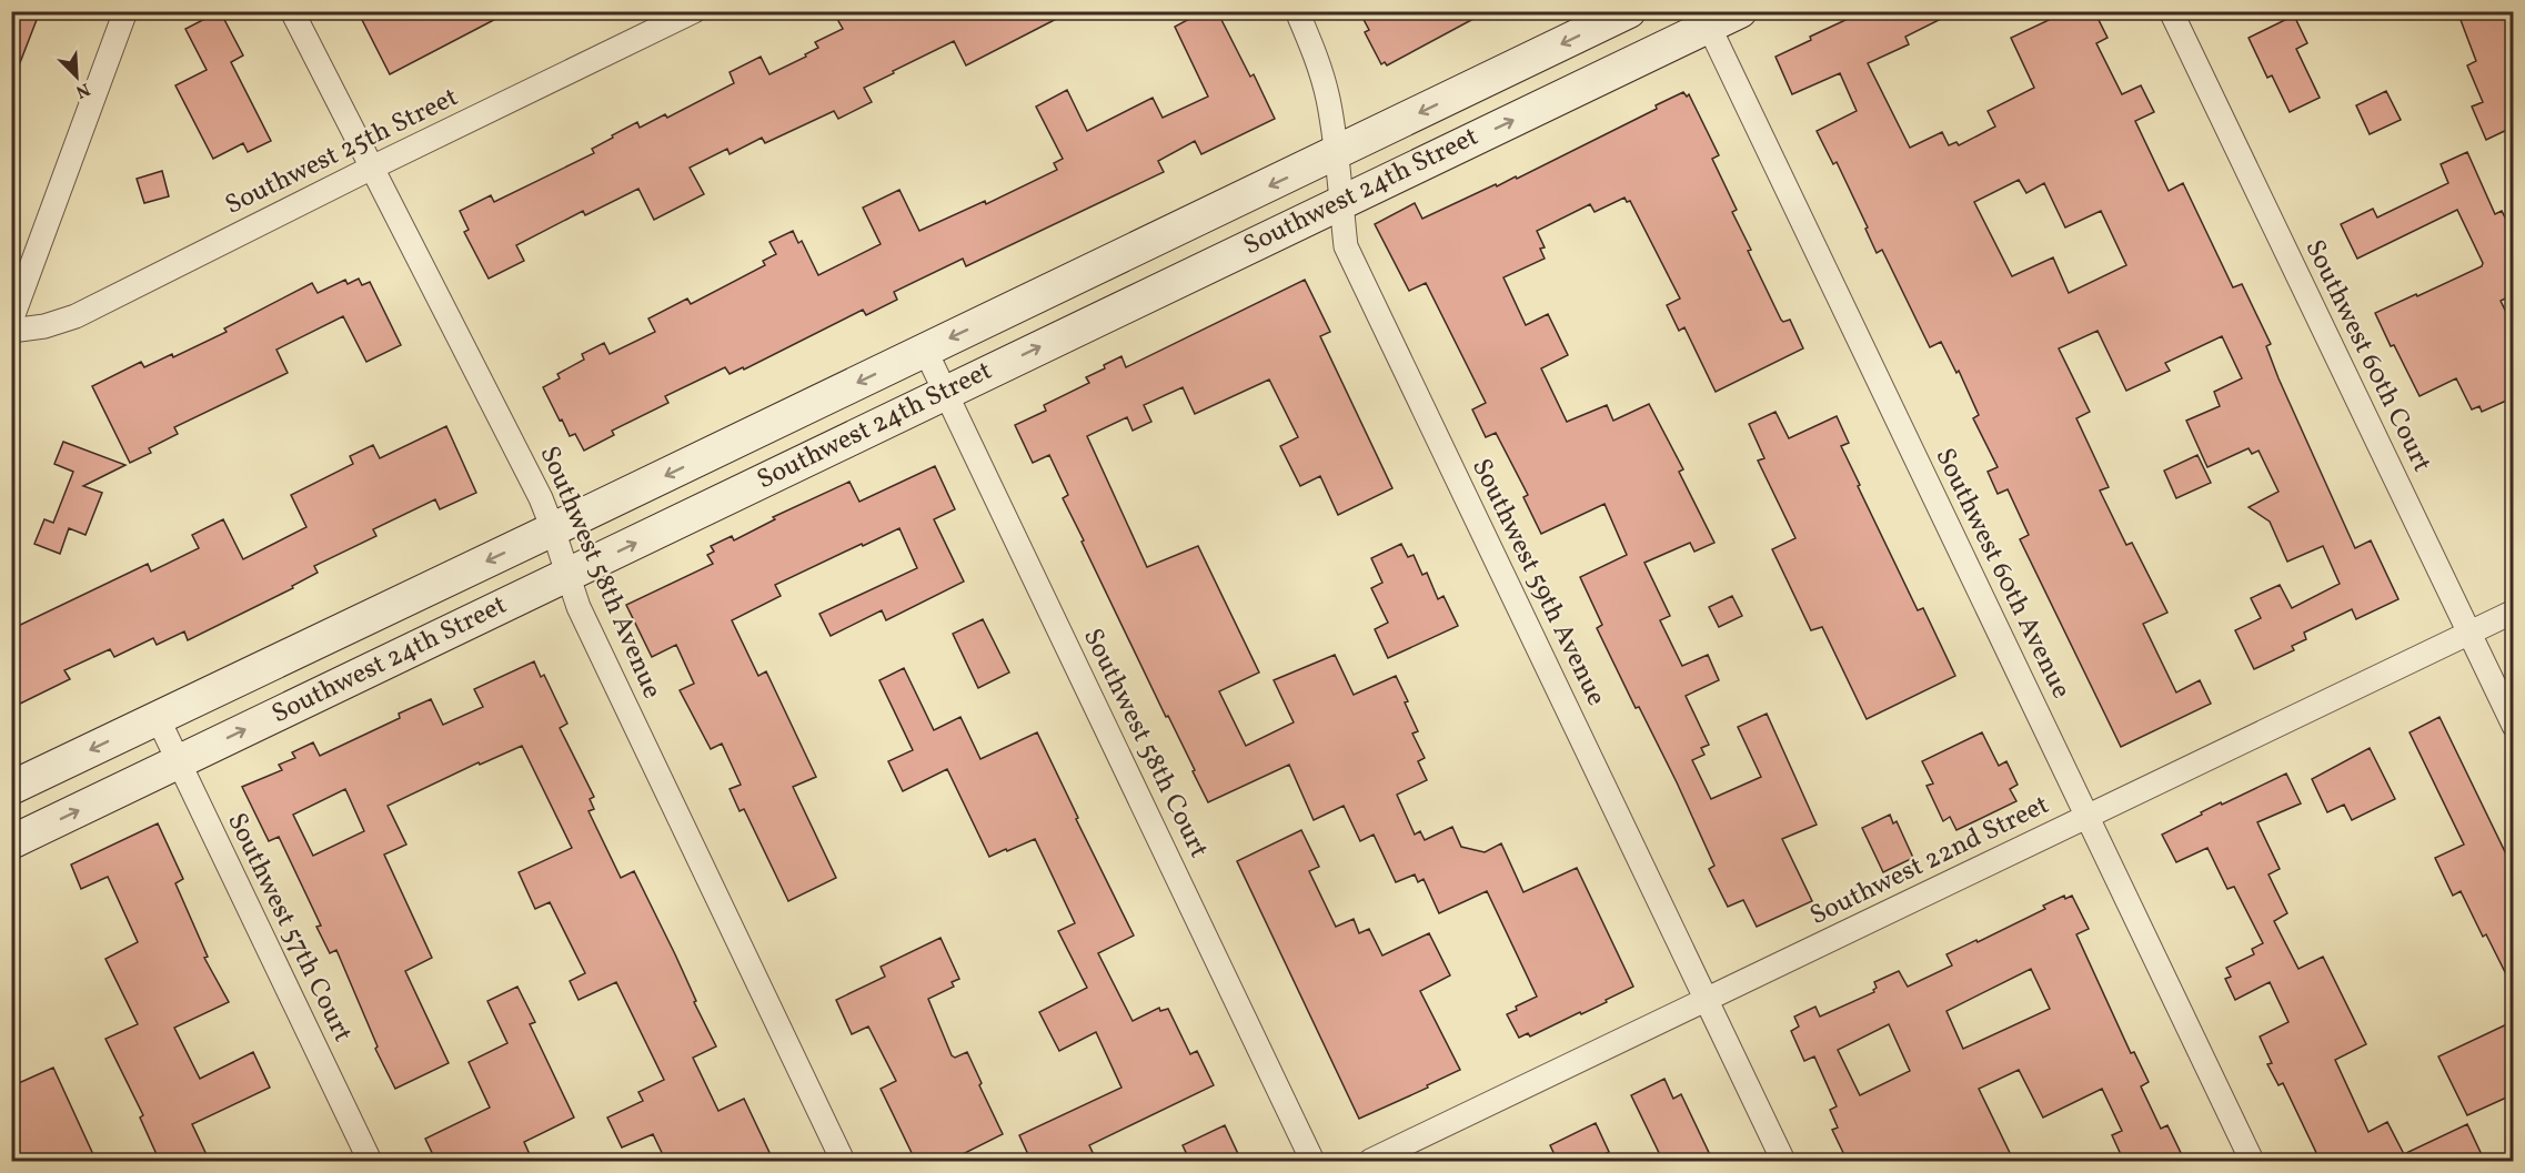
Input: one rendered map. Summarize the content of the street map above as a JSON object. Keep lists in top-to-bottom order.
{
  "streets": {
    "main road": ["Southwest 24th Street"],
    "street": [
      "Southwest 25th Street",
      "Southwest 60th Court",
      "Southwest 58th Avenue",
      "Southwest 60th Avenue",
      "Southwest 59th Avenue",
      "Southwest 58th Court",
      "Southwest 22nd Street",
      "Southwest 57th Court"
    ]
  },
  "crossings": [
    ["Southwest 25th Street", "Southwest 58th Avenue"],
    ["Southwest 24th Street", "Southwest 58th Avenue"],
    ["Southwest 24th Street", "Southwest 60th Avenue"],
    ["Southwest 24th Street", "Southwest 59th Avenue"],
    ["Southwest 24th Street", "Southwest 58th Court"],
    ["Southwest 24th Street", "Southwest 57th Court"],
    ["Southwest 60th Court", "Southwest 22nd Street"],
    ["Southwest 60th Avenue", "Southwest 22nd Street"],
    ["Southwest 59th Avenue", "Southwest 22nd Street"]
  ],
  "north": "bottom right"
}
